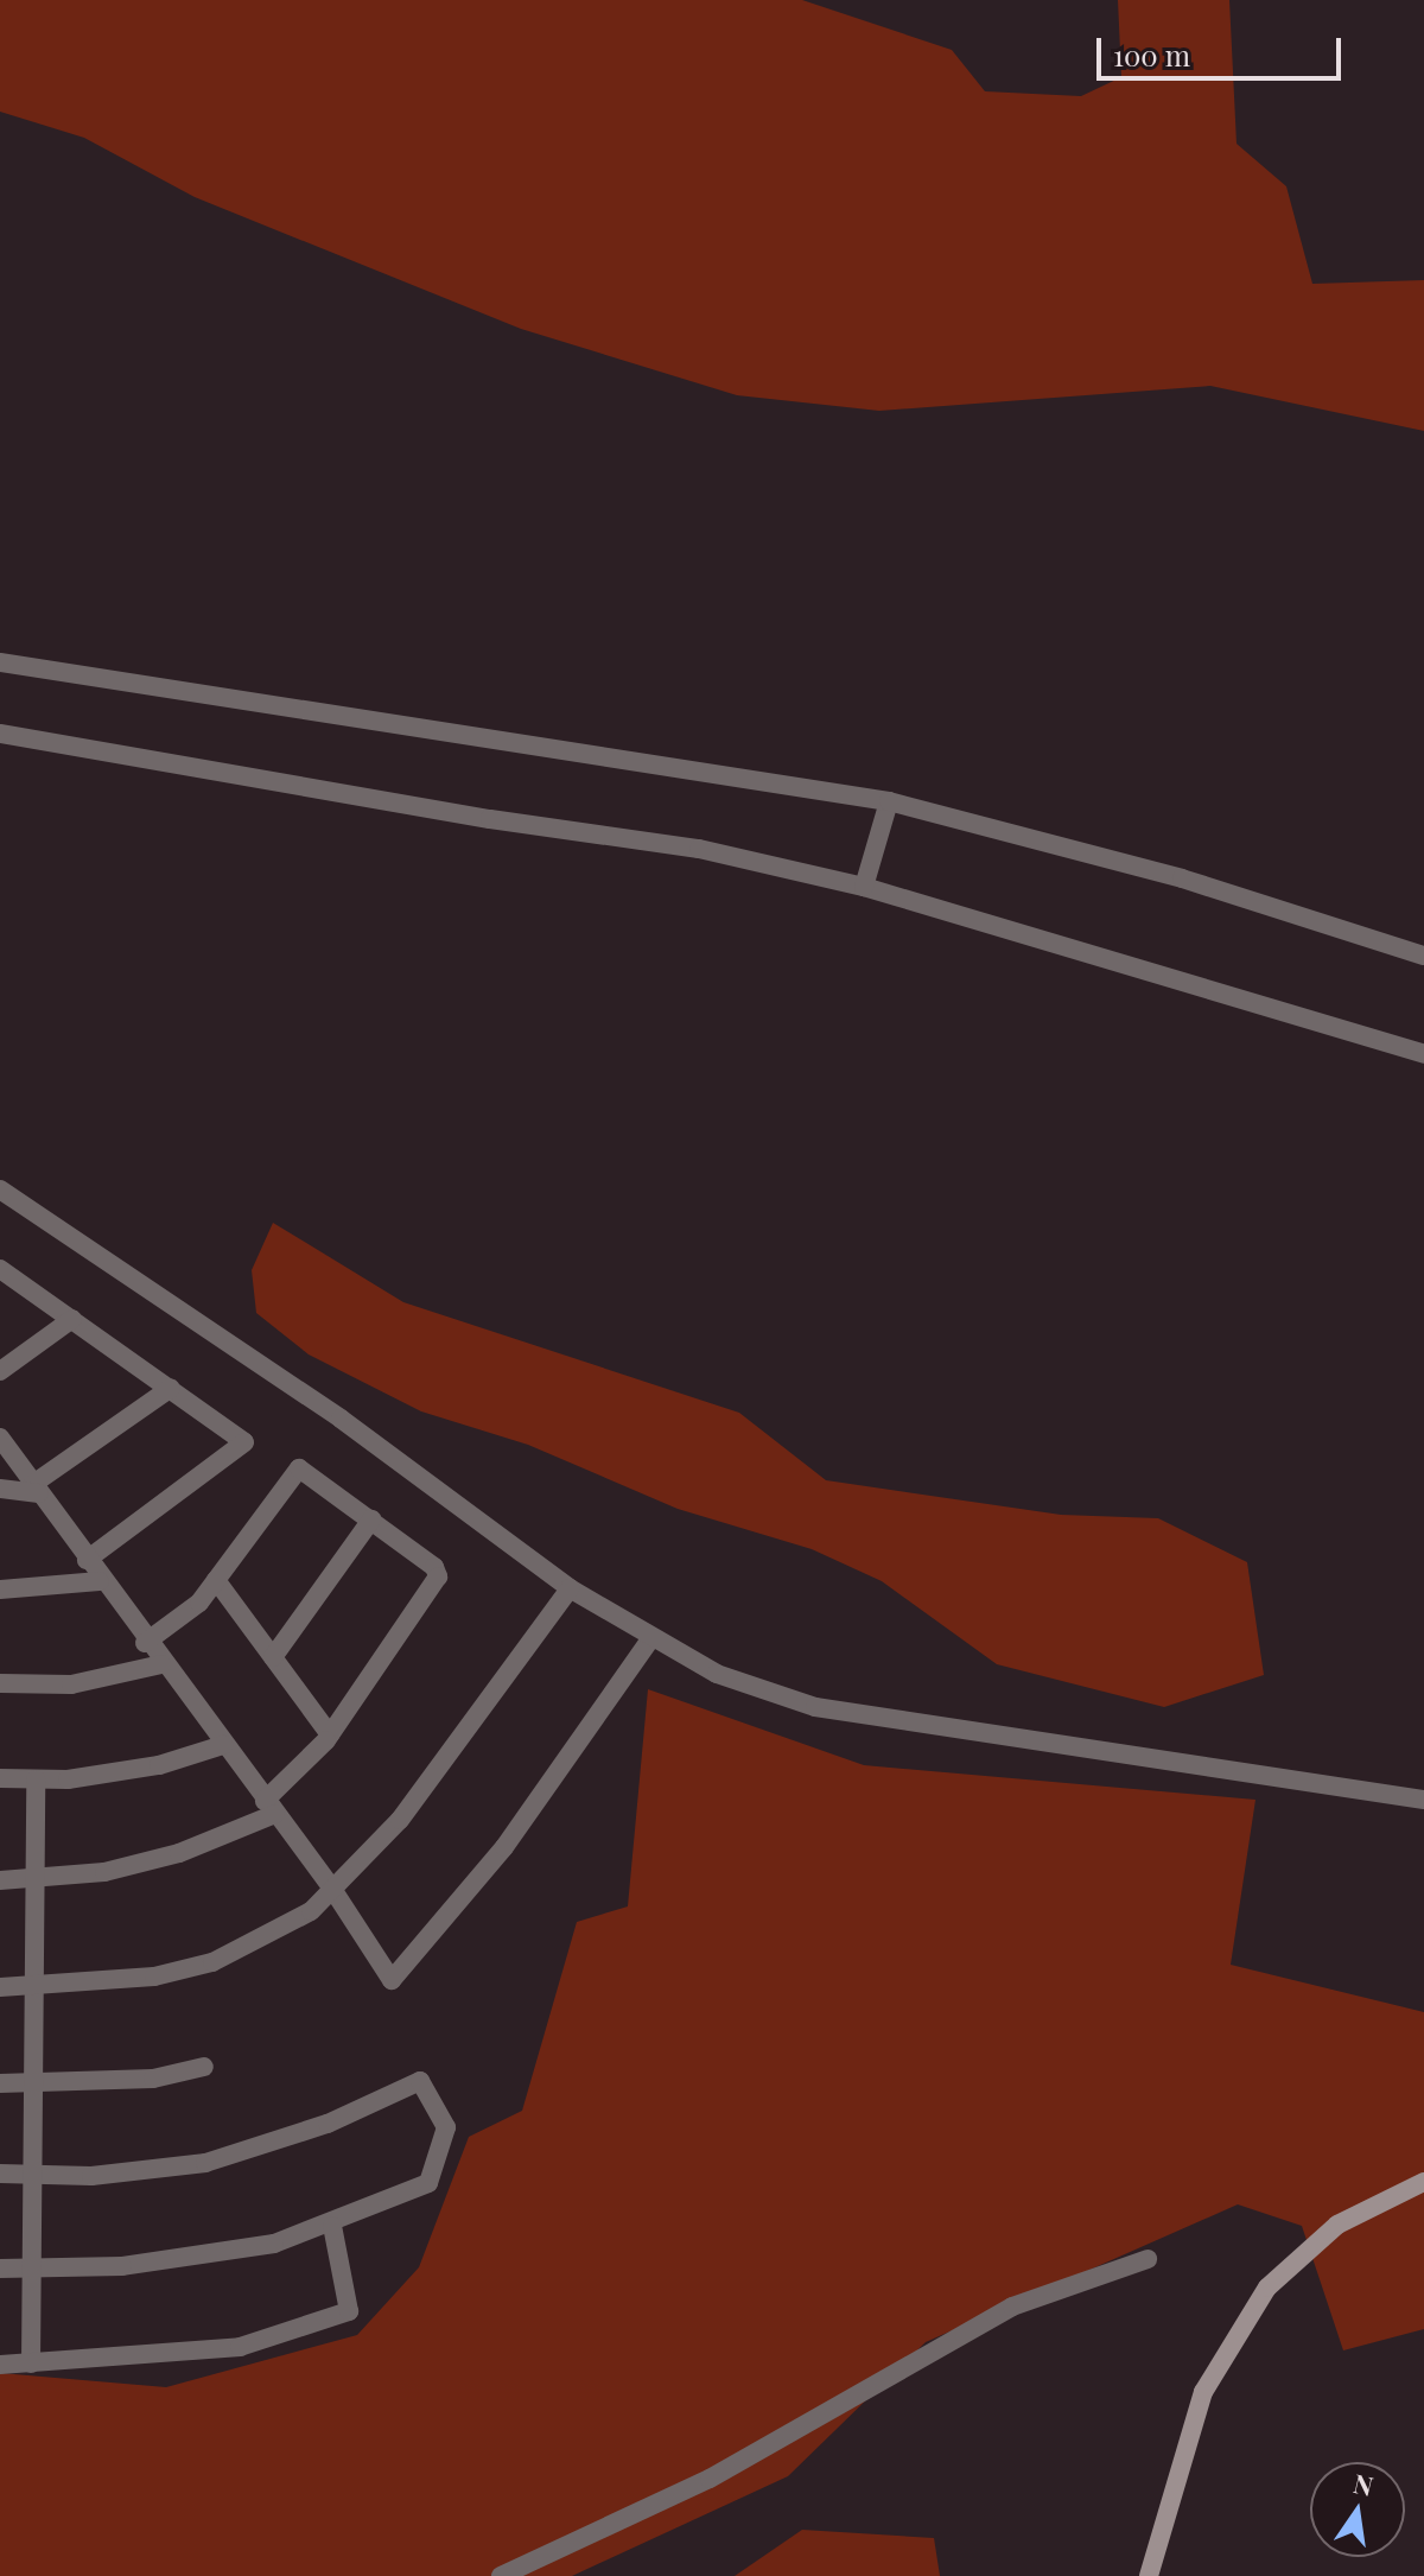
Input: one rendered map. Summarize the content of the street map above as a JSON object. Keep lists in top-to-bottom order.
{
  "scale_bar": "100 m",
  "north": "top"
}
